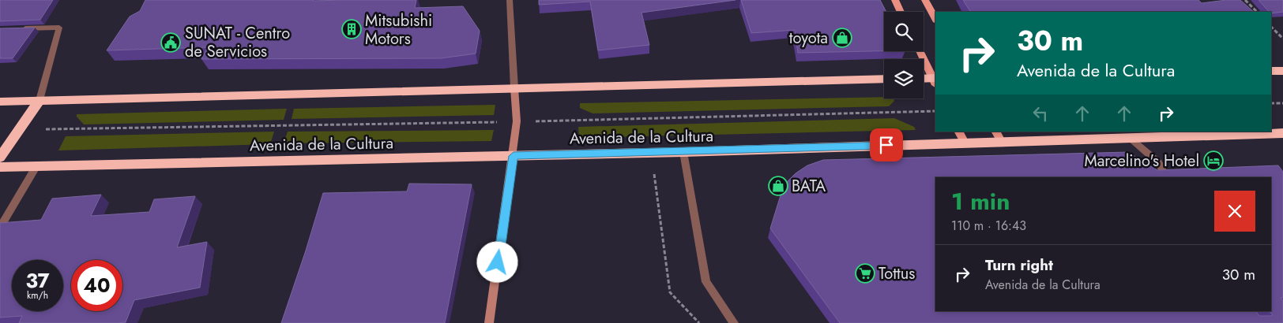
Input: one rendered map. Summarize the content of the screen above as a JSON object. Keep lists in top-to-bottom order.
{
  "streets": {
    "highway": ["Avenida de la Cultura"]
  },
  "places": {
    "building": ["Mitsubishi Motors"],
    "shop": ["toyota", "BATA"],
    "public building": ["SUNAT - Centro de Servicios"],
    "hotel": ["Marcelino's Hotel"],
    "supermarket": ["Tottus"]
  },
  "page": {
    "turn": ["30 m", "Avenida de la Cultura"],
    "heading": ["1 min", "110 m · 16:43"],
    "list": [
      {
        "name": "Turn right",
        "note": "Avenida de la Cultura",
        "value": "30 m"
      }
    ],
    "speed": "37 km/h",
    "limit": "40"
  }
}
